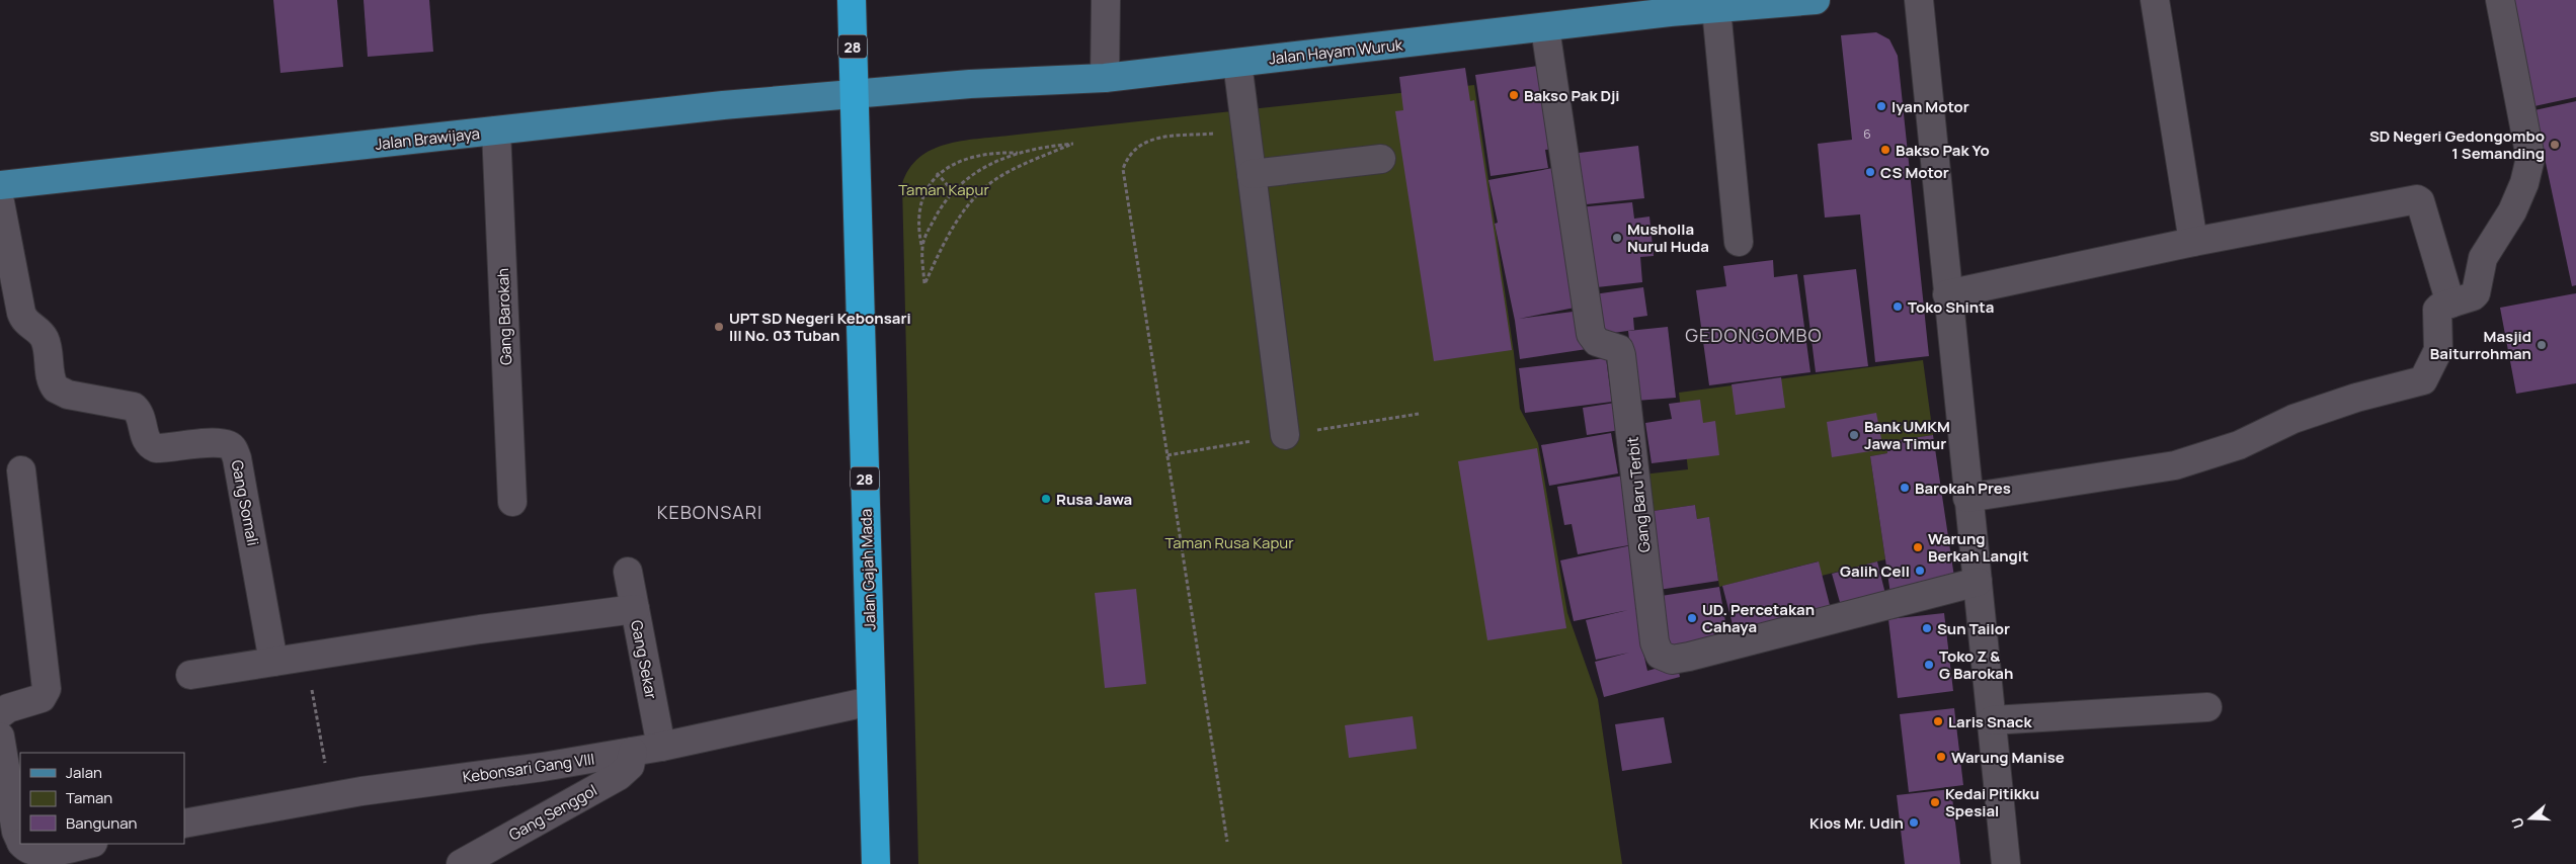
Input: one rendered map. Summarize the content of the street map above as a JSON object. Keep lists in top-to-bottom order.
{
  "streets": {
    "highway": ["28", "Jalan Gajah Mada"],
    "main road": ["Jalan Hayam Wuruk", "Jalan Brawijaya"],
    "street": [
      "Gang Barokah",
      "Gang Baru Terbit",
      "Gang Somali",
      "Gang Sekar",
      "Kebonsari Gang VIII",
      "Gang Senggol"
    ]
  },
  "crossings": [
    ["28", "Jalan Hayam Wuruk"],
    ["28", "Jalan Brawijaya"],
    ["28", "Jalan Gajah Mada"],
    ["Jalan Hayam Wuruk", "Jalan Brawijaya"],
    ["Jalan Hayam Wuruk", "Gang Baru Terbit"],
    ["Jalan Hayam Wuruk", "Jalan Gajah Mada"],
    ["Jalan Brawijaya", "Gang Barokah"],
    ["Jalan Brawijaya", "Jalan Gajah Mada"],
    ["Jalan Gajah Mada", "Kebonsari Gang VIII"],
    ["Gang Sekar", "Kebonsari Gang VIII"],
    ["Kebonsari Gang VIII", "Gang Senggol"]
  ],
  "districts": ["GEDONGOMBO", "KEBONSARI"],
  "parks": ["Taman Kapur", "Taman Rusa Kapur"],
  "places": [
    "Bakso Pak Dji",
    "Iyan Motor",
    "SD Negeri Gedongombo 1 Semanding",
    "Bakso Pak Yo",
    "CS Motor",
    "Musholla Nurul Huda",
    "Toko Shinta",
    "UPT SD Negeri Kebonsari III No. 03 Tuban",
    "Masjid Baiturrohman",
    "Bank UMKM Jawa Timur",
    "Barokah Pres",
    "Rusa Jawa",
    "Warung Berkah Langit",
    "Galih Cell",
    "UD. Percetakan Cahaya",
    "Sun Tailor",
    "Toko Z & G Barokah",
    "Laris Snack",
    "Warung Manise",
    "Kedai Pitikku Spesial",
    "Kios Mr. Udin"
  ],
  "house_numbers": ["6"],
  "legend": ["Jalan", "Taman", "Bangunan"],
  "north": "left"
}
